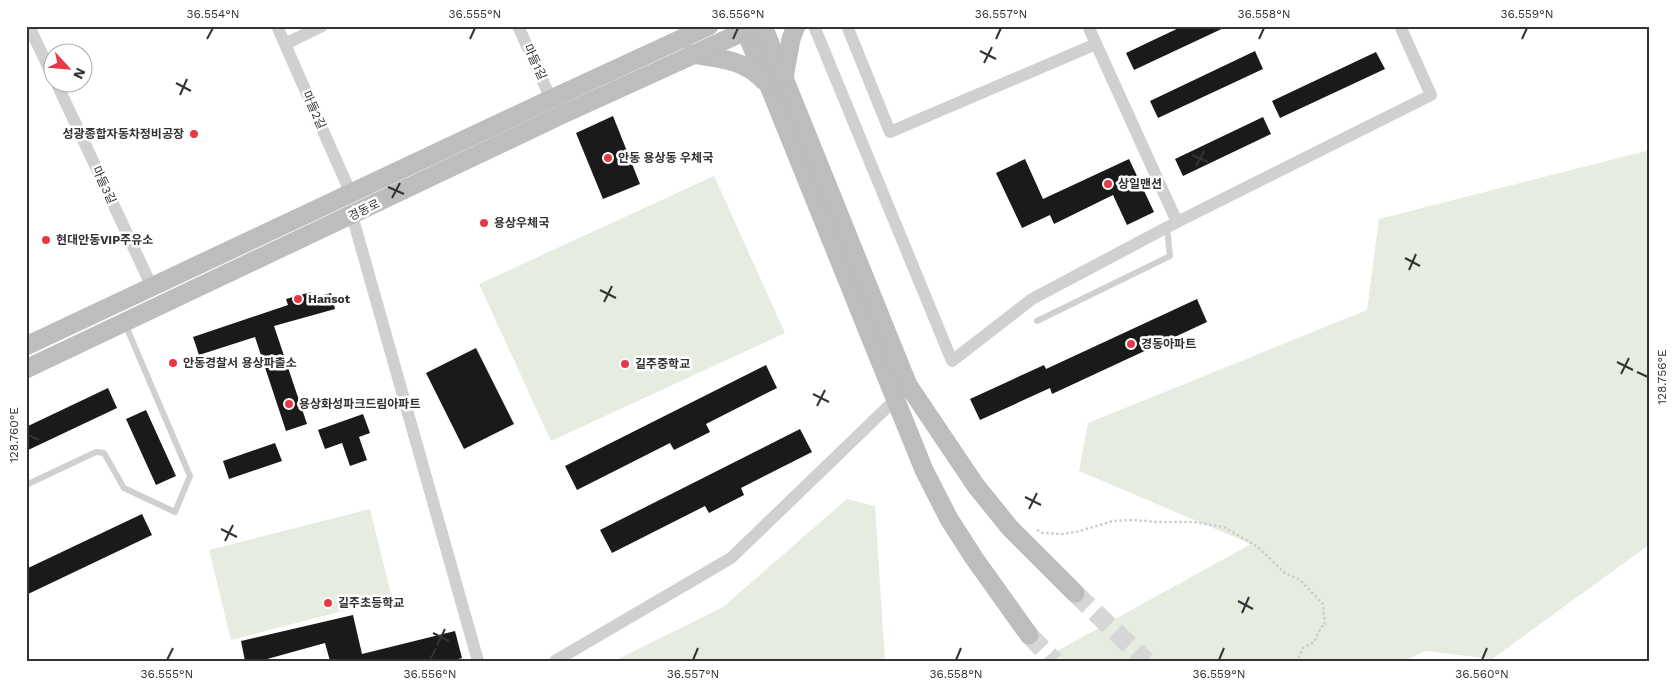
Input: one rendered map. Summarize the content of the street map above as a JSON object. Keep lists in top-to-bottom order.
{
  "streets": {
    "street": [
      "마들1길",
      "마들2길",
      "마들3길",
      "경동로"
    ]
  },
  "crossings": [
    ["마들1길", "경동로"],
    ["마들2길", "경동로"],
    ["마들3길", "경동로"]
  ],
  "places": [
    "성광종합자동차정비공장",
    "안동 용상동 우체국",
    "상일맨션",
    "용상우체국",
    "현대안동VIP주유소",
    "Hansot",
    "경동아파트",
    "안동경찰서 용상파출소",
    "길주중학교",
    "용상화성파크드림아파트",
    "길주초등학교"
  ],
  "north": "bottom right",
  "coordinates": [
    "36.554°N",
    "36.555°N",
    "36.556°N",
    "36.557°N",
    "36.558°N",
    "36.559°N",
    "128.756°E",
    "128.760°E",
    "36.560°N"
  ]
}
